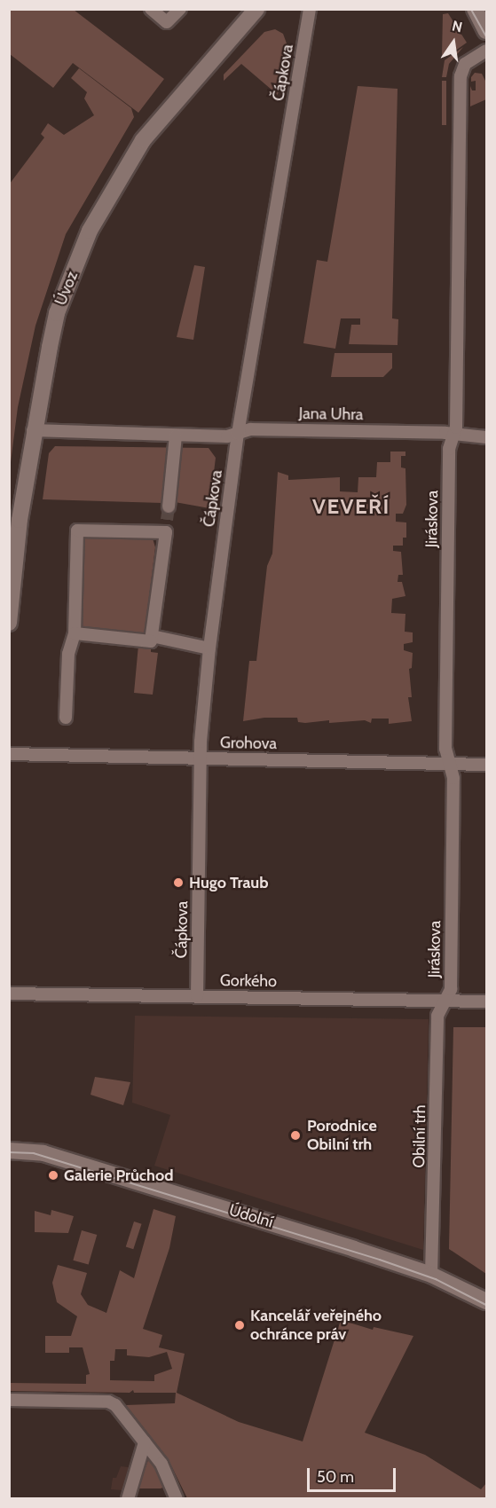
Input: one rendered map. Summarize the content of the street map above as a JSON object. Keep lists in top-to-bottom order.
{
  "streets": {
    "main road": ["Úvoz", "Údolní"],
    "street": [
      "Čápkova",
      "Jana Uhra",
      "Jiráskova",
      "Grohova",
      "Gorkého",
      "Obilní trh"
    ]
  },
  "crossings": [
    ["Čápkova", "Jana Uhra"],
    ["Čápkova", "Grohova"],
    ["Čápkova", "Gorkého"],
    ["Úvoz", "Jana Uhra"],
    ["Jana Uhra", "Jiráskova"],
    ["Jiráskova", "Grohova"],
    ["Jiráskova", "Gorkého"],
    ["Jiráskova", "Obilní trh"],
    ["Gorkého", "Obilní trh"],
    ["Obilní trh", "Údolní"]
  ],
  "districts": ["VEVEŘÍ"],
  "places": [
    "Hugo Traub",
    "Porodnice Obilní trh",
    "Galerie Průchod",
    "Kancelář veřejného ochránce práv"
  ],
  "scale_bar": "50 m",
  "north": "top"
}
